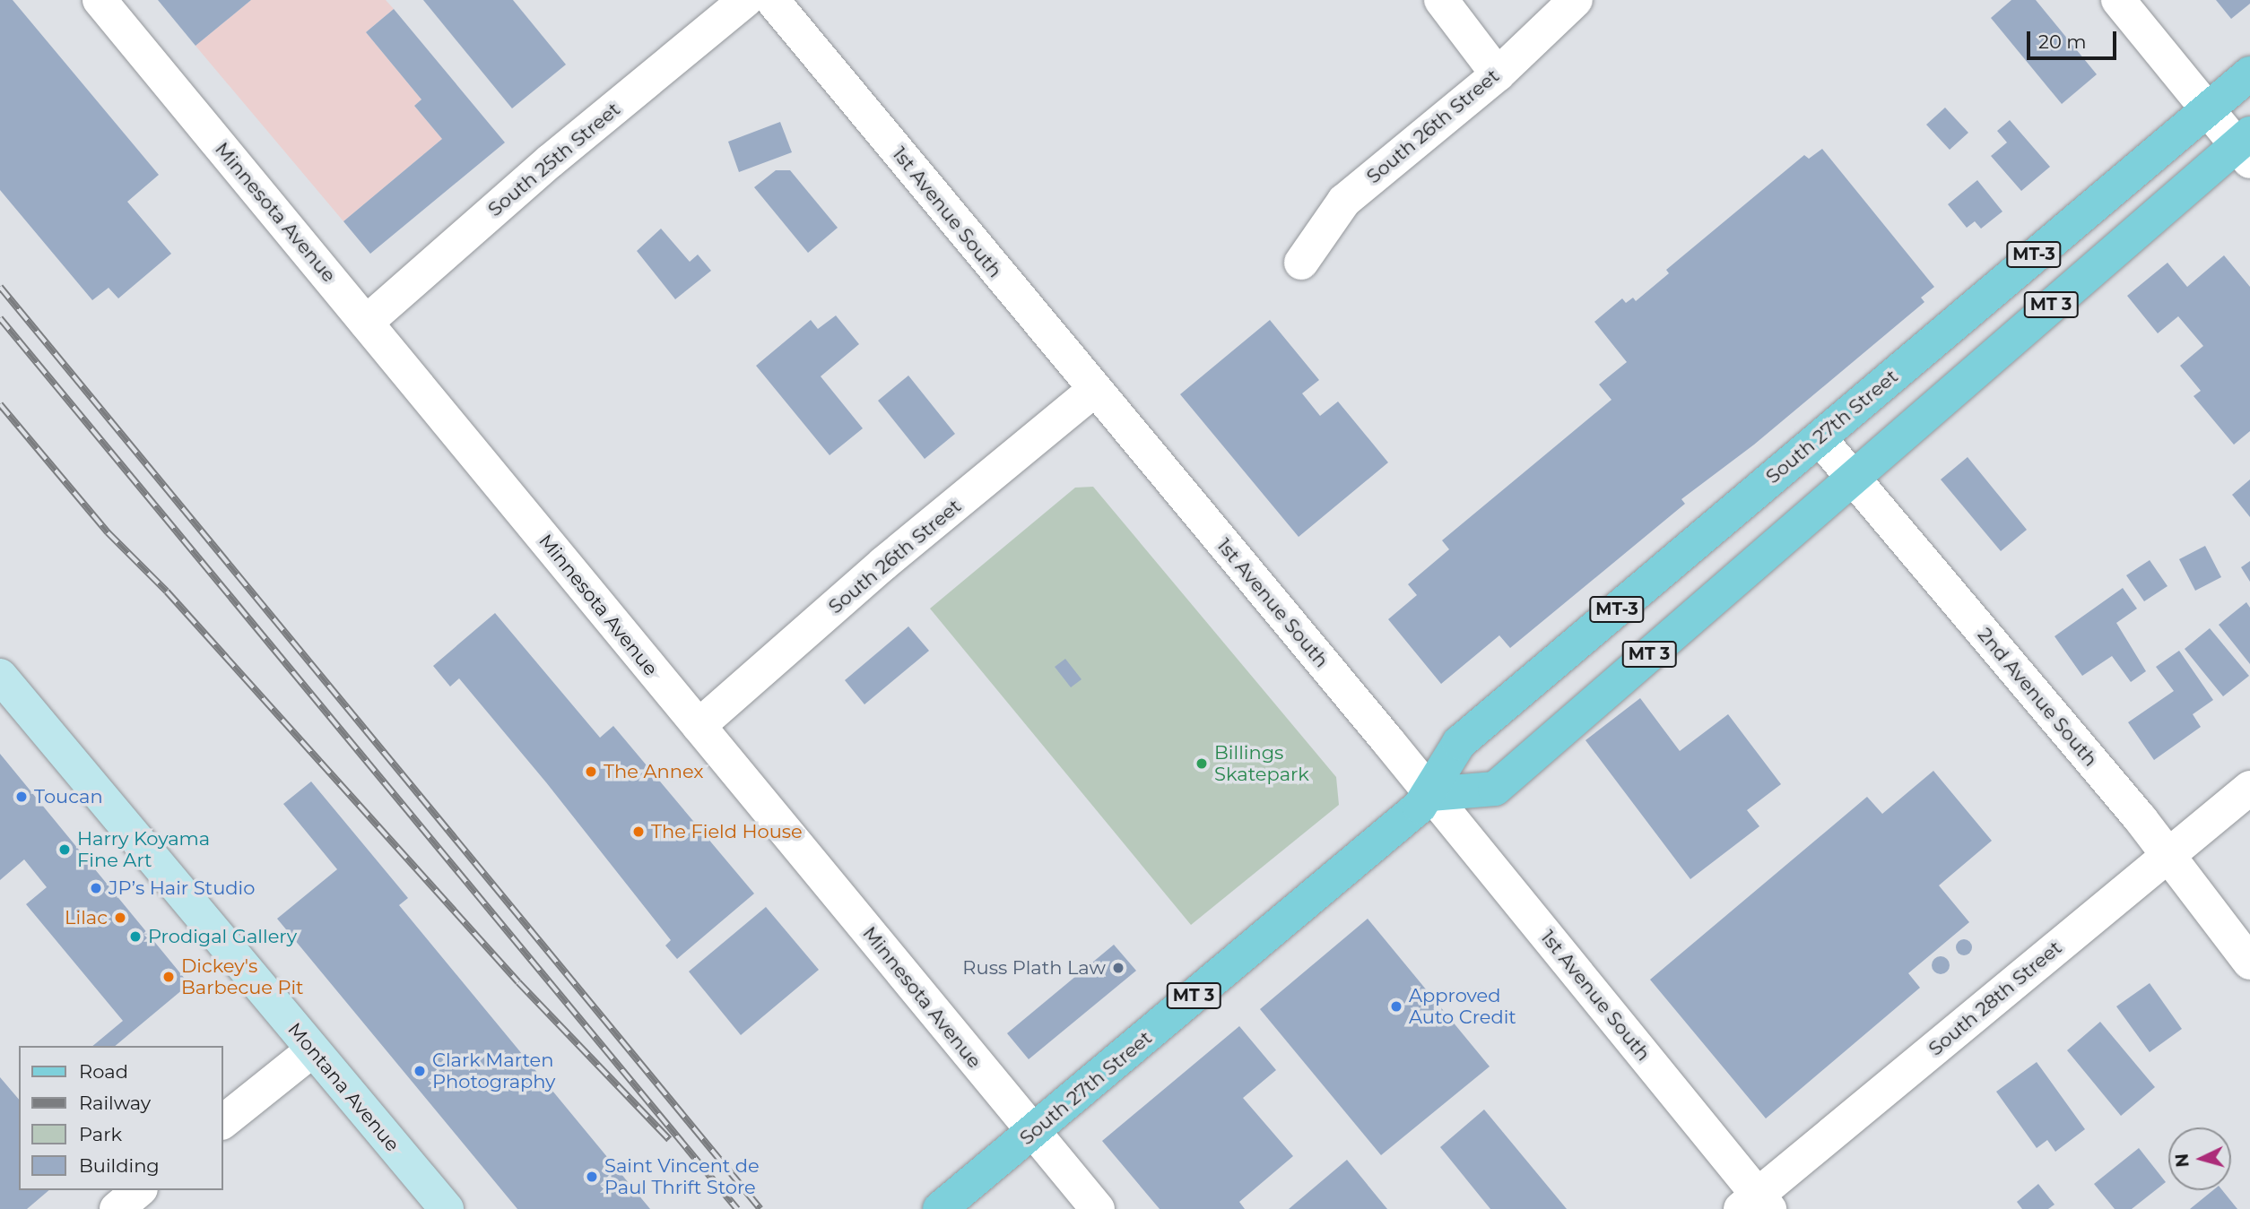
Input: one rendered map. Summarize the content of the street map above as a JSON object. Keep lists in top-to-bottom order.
{
  "streets": {
    "main road": [
      "MT-3",
      "MT 3",
      "South 27th Street",
      "Montana Avenue"
    ],
    "street": [
      "South 26th Street",
      "South 25th Street",
      "Minnesota Avenue",
      "1st Avenue South",
      "2nd Avenue South",
      "South 28th Street"
    ]
  },
  "crossings": [
    ["South 26th Street", "Minnesota Avenue"],
    ["South 26th Street", "1st Avenue South"],
    ["South 25th Street", "Minnesota Avenue"],
    ["Minnesota Avenue", "South 27th Street"],
    ["1st Avenue South", "MT 3"],
    ["1st Avenue South", "South 27th Street"],
    ["1st Avenue South", "South 28th Street"],
    ["MT 3", "South 27th Street"],
    ["MT 3", "2nd Avenue South"],
    ["South 27th Street", "2nd Avenue South"],
    ["2nd Avenue South", "South 28th Street"]
  ],
  "places": [
    "Billings Skatepark",
    "The Annex",
    "Toucan",
    "The Field House",
    "Harry Koyama Fine Art",
    "JP’s Hair Studio",
    "Lilac",
    "Prodigal Gallery",
    "Russ Plath Law",
    "Dickey's Barbecue Pit",
    "Approved Auto Credit",
    "Clark Marten Photography",
    "Saint Vincent de Paul Thrift Store"
  ],
  "legend": [
    "Road",
    "Railway",
    "Park",
    "Building"
  ],
  "scale_bar": "20 m",
  "north": "left"
}
